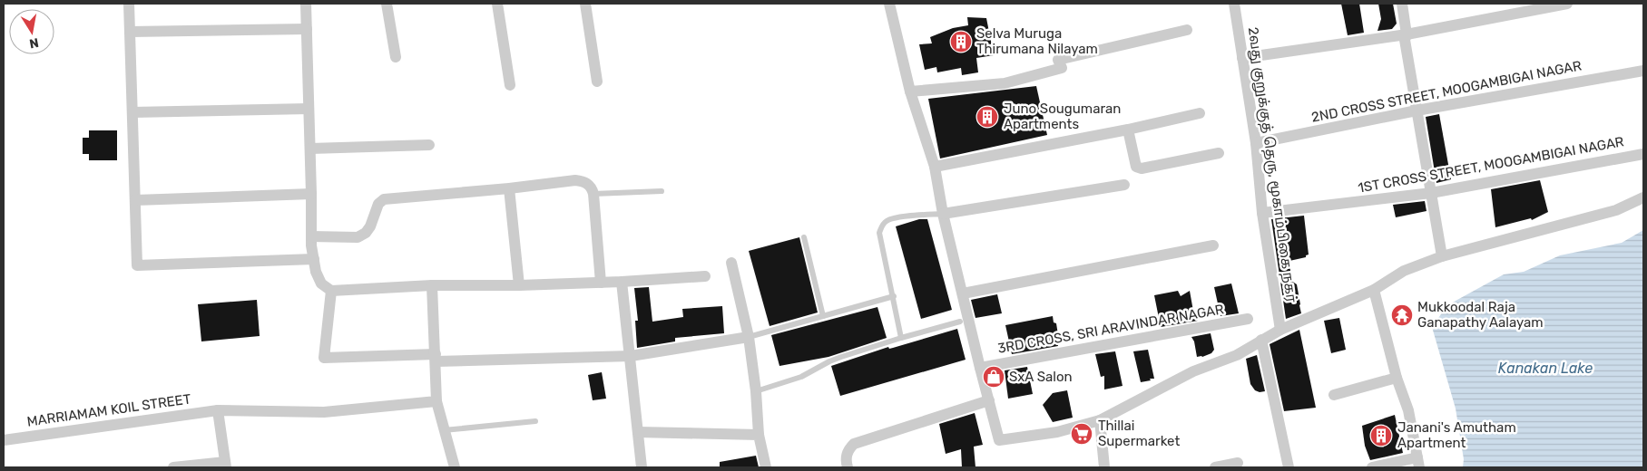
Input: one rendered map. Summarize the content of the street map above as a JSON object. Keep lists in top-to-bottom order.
{
  "streets": {
    "street": [
      "2ND CROSS STREET, MOOGAMBIGAI NAGAR",
      "2வது குறுக்குத் தெரு, மூகாம்பிகை நகர்",
      "1ST CROSS STREET, MOOGAMBIGAI NAGAR",
      "3RD CROSS, SRI ARAVINDAR NAGAR",
      "MARRIAMAM KOIL STREET"
    ]
  },
  "crossings": [
    ["2ND CROSS STREET, MOOGAMBIGAI NAGAR", "2வது குறுக்குத் தெரு, மூகாம்பிகை நகர்"],
    ["2வது குறுக்குத் தெரு, மூகாம்பிகை நகர்", "1ST CROSS STREET, MOOGAMBIGAI NAGAR"]
  ],
  "water": ["Kanakan Lake"],
  "places": {
    "building": ["Selva Muruga Thirumana Nilayam", "Juno Sougumaran Apartments", "Janani's Amutham Apartment"],
    "temple": ["Mukkoodal Raja Ganapathy Aalayam"],
    "shop": ["SxA Salon"],
    "supermarket": ["Thillai Supermarket"]
  },
  "north": "bottom"
}
